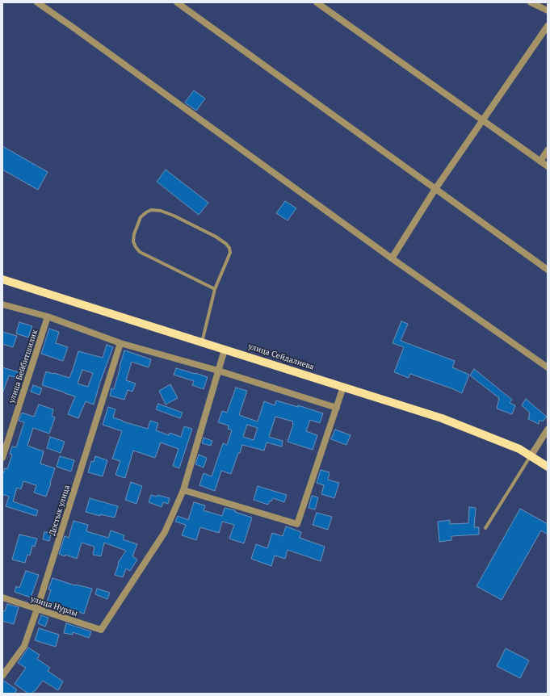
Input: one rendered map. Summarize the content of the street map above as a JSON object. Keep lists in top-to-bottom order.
{
  "streets": {
    "main road": ["улица Сейдалиева"],
    "street": ["улица Бейбитшилик", "Достык улица", "улица Нурлы"]
  },
  "crossings": [
    ["Достык улица", "улица Нурлы"]
  ]
}
